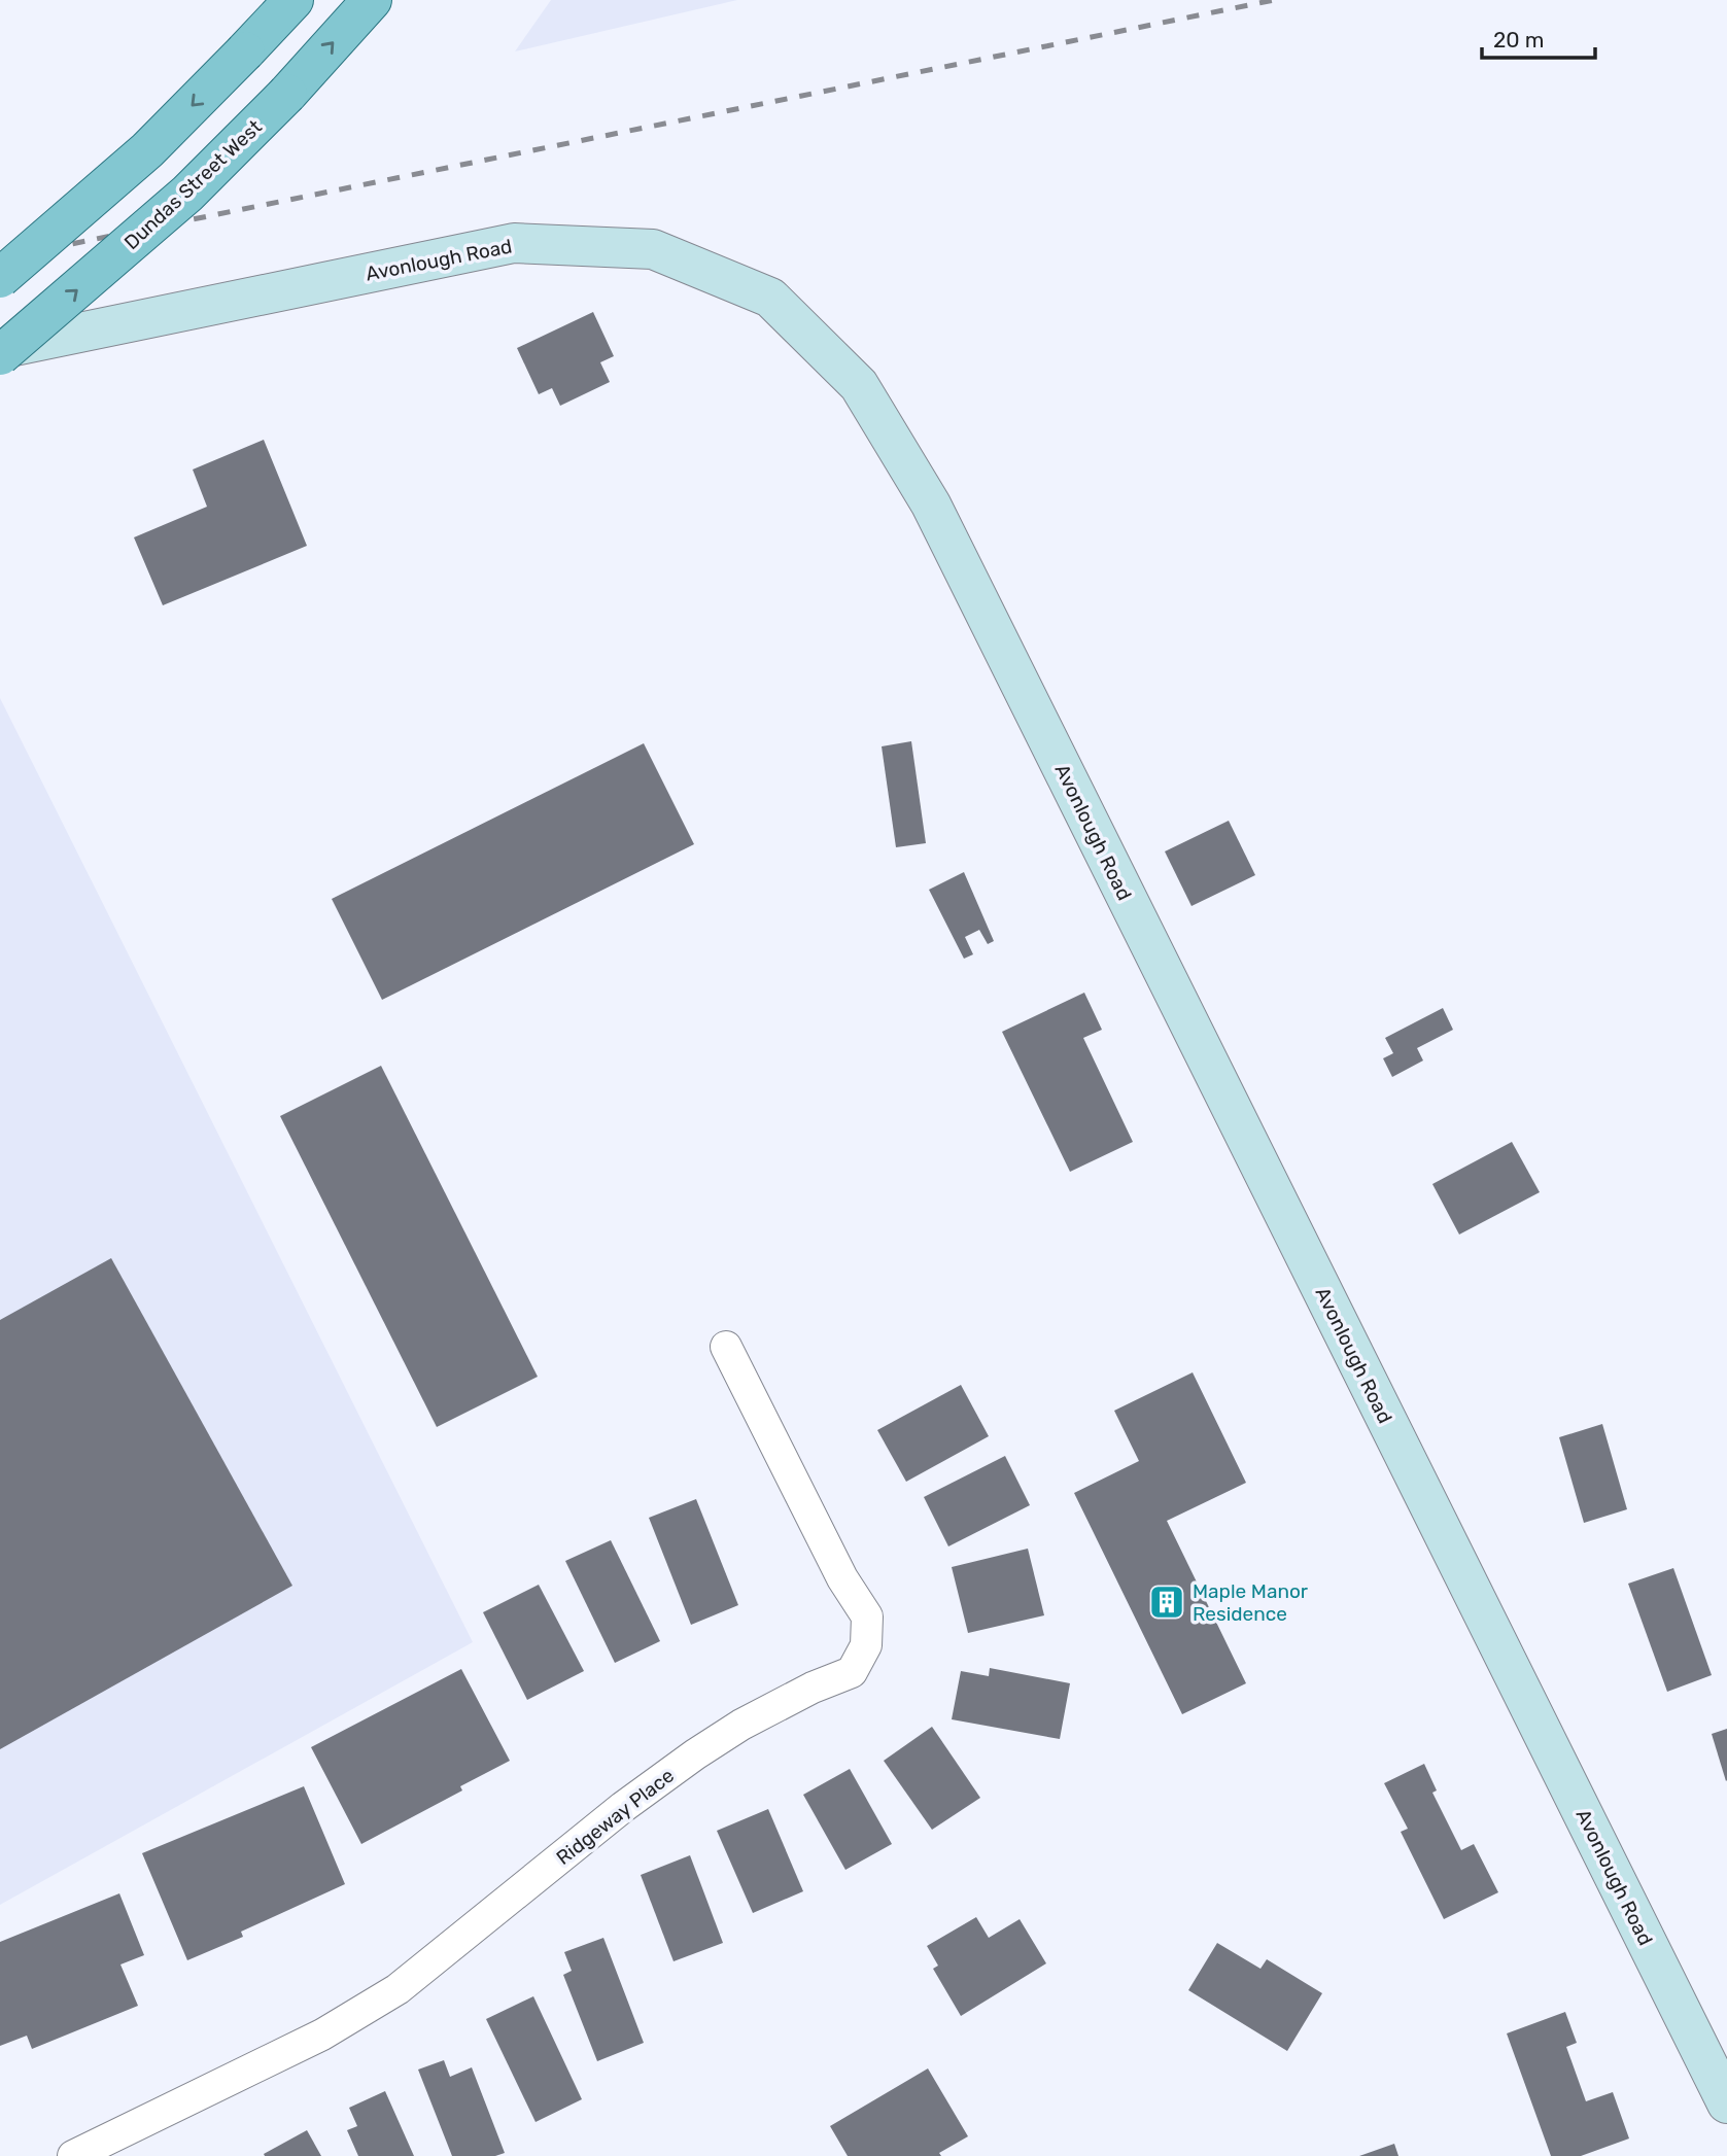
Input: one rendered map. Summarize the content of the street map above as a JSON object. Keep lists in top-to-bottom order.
{
  "streets": {
    "main road": ["Dundas Street West"],
    "street": ["Avonlough Road", "Ridgeway Place"]
  },
  "places": {
    "building": ["Maple Manor Residence"]
  },
  "scale_bar": "20 m"
}
